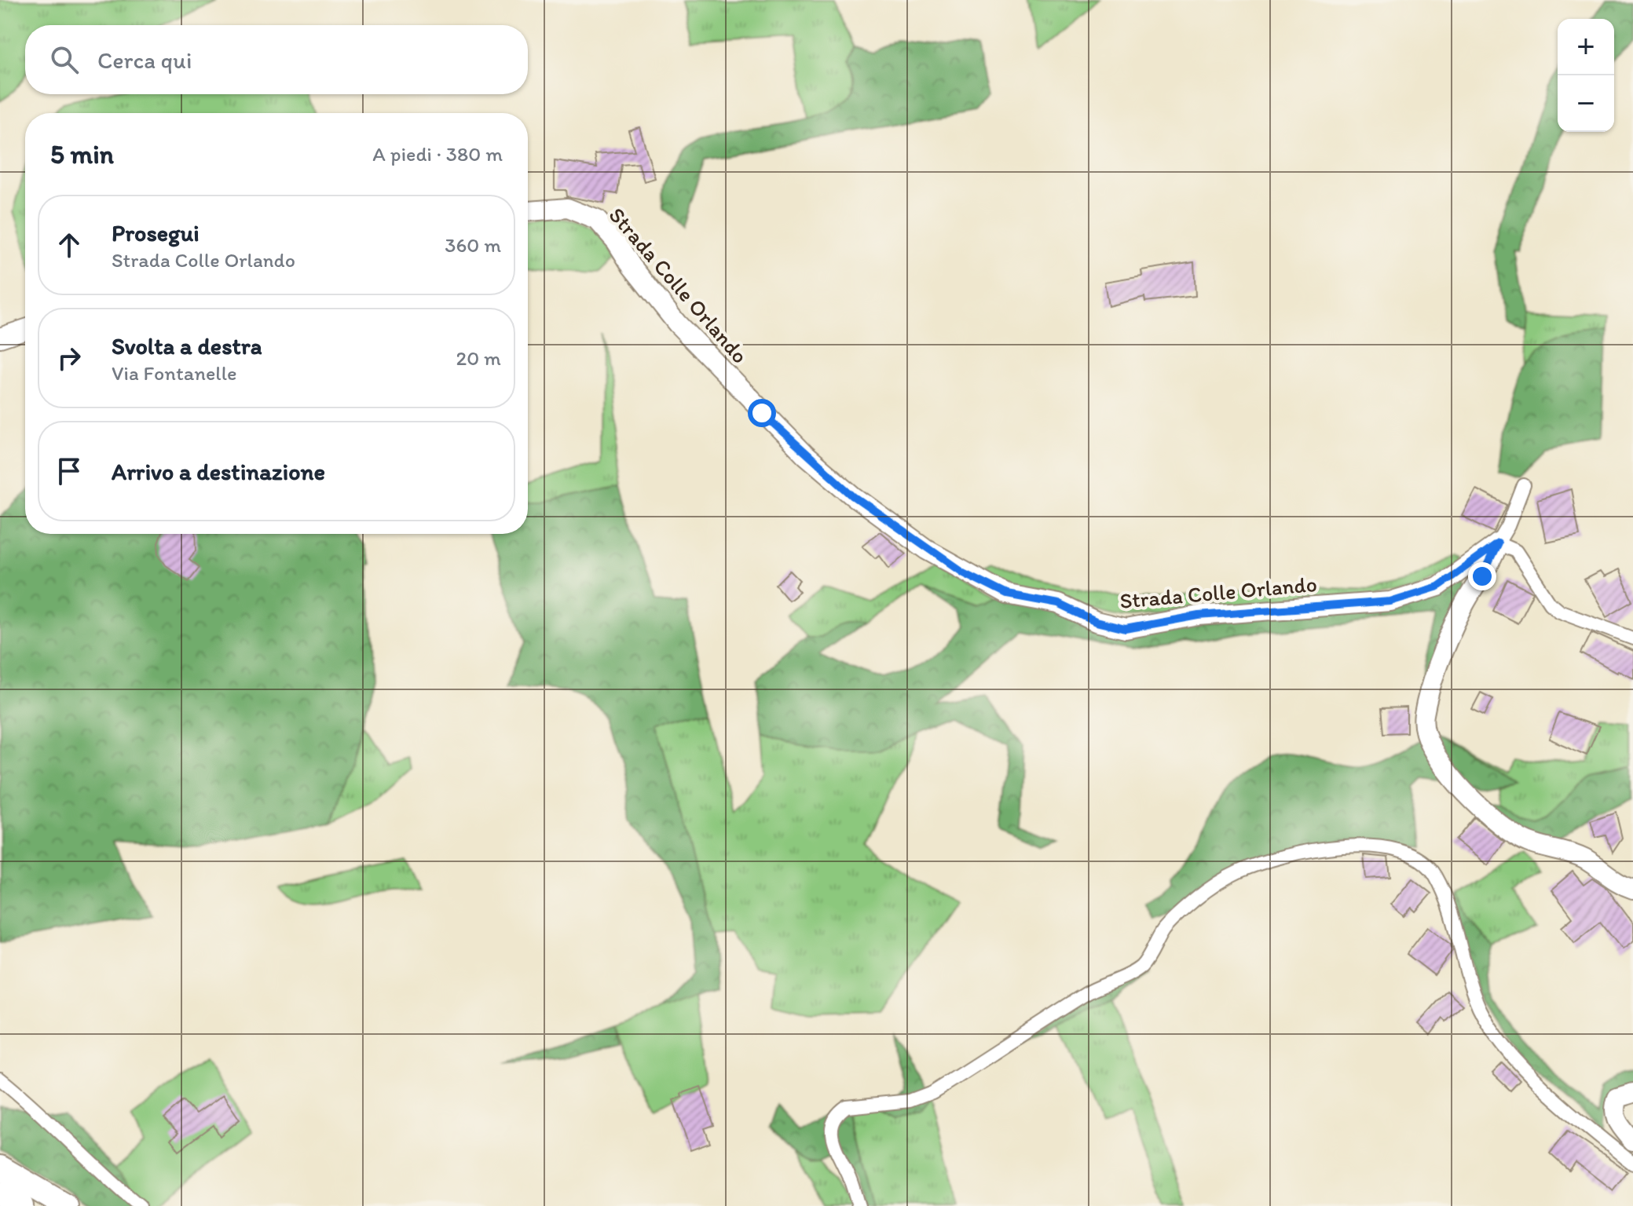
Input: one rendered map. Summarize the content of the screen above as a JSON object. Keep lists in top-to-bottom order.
{
  "streets": {
    "street": ["Strada Colle Orlando"]
  },
  "page": {
    "map_buttons": ["+", "−"],
    "search": "Cerca qui",
    "heading": ["5 min", "A piedi · 380 m"],
    "list": [
      ["Prosegui", "Strada Colle Orlando", "360 m"],
      ["Svolta a destra", "Via Fontanelle", "20 m"],
      "Arrivo a destinazione"
    ]
  }
}
